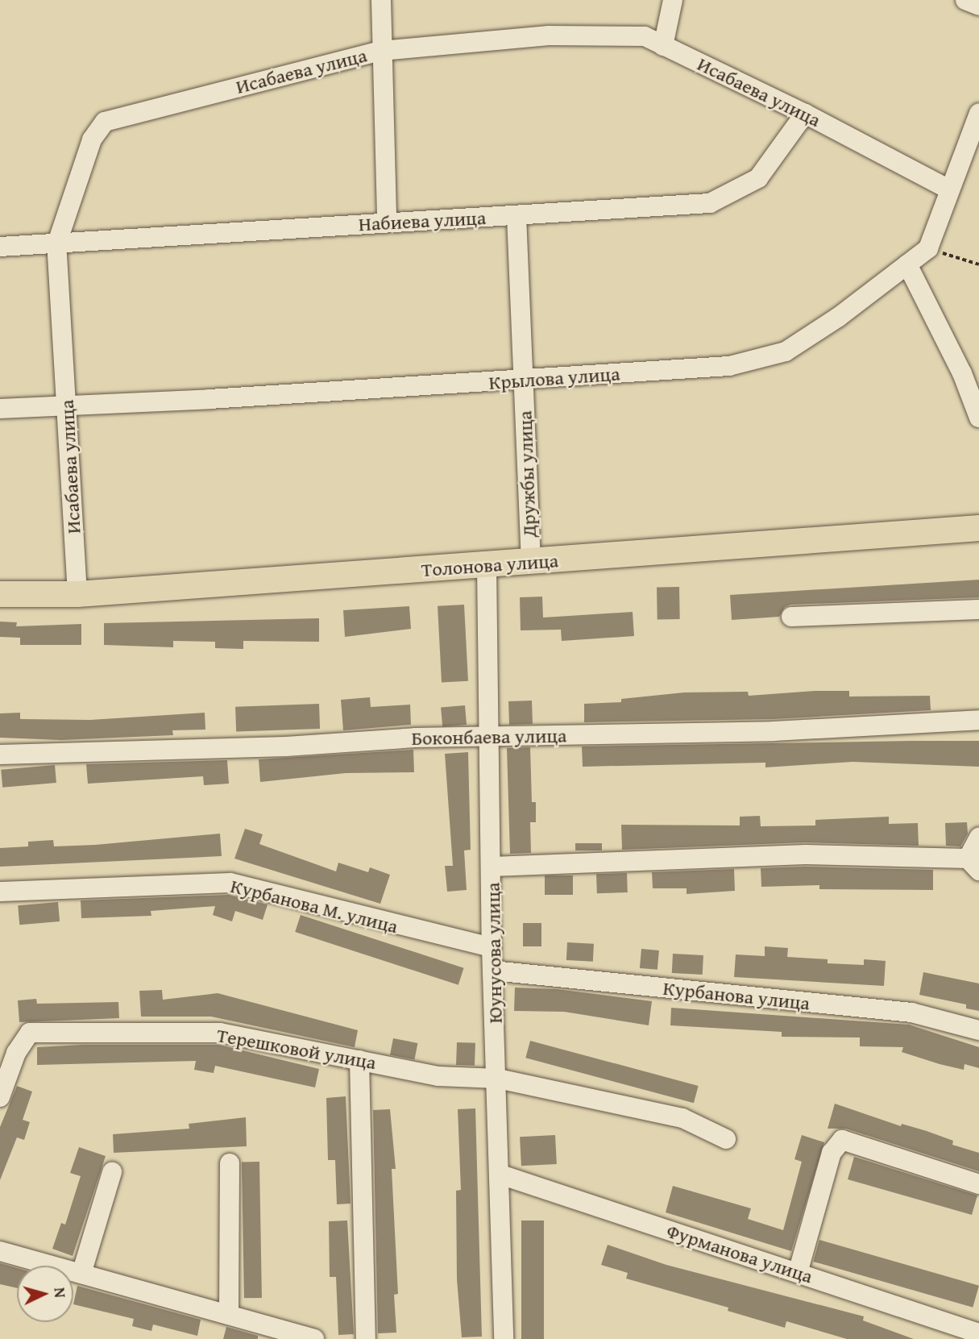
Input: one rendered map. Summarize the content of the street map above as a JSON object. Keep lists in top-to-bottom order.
{
  "streets": {
    "main road": ["Толонова улица"],
    "street": [
      "Исабаева улица",
      "Набиева улица",
      "Крылова улица",
      "Дружбы улица",
      "Боконбаева улица",
      "Курбанова М. улица",
      "Юунусова улица",
      "Курбанова улица",
      "Терешковой улица",
      "Фурманова улица"
    ]
  },
  "crossings": [
    ["Исабаева улица", "Набиева улица"],
    ["Исабаева улица", "Крылова улица"],
    ["Исабаева улица", "Толонова улица"],
    ["Набиева улица", "Дружбы улица"],
    ["Крылова улица", "Дружбы улица"],
    ["Дружбы улица", "Толонова улица"],
    ["Толонова улица", "Юунусова улица"],
    ["Боконбаева улица", "Юунусова улица"],
    ["Курбанова М. улица", "Юунусова улица"],
    ["Юунусова улица", "Курбанова улица"],
    ["Юунусова улица", "Терешковой улица"],
    ["Юунусова улица", "Фурманова улица"]
  ],
  "north": "right"
}
